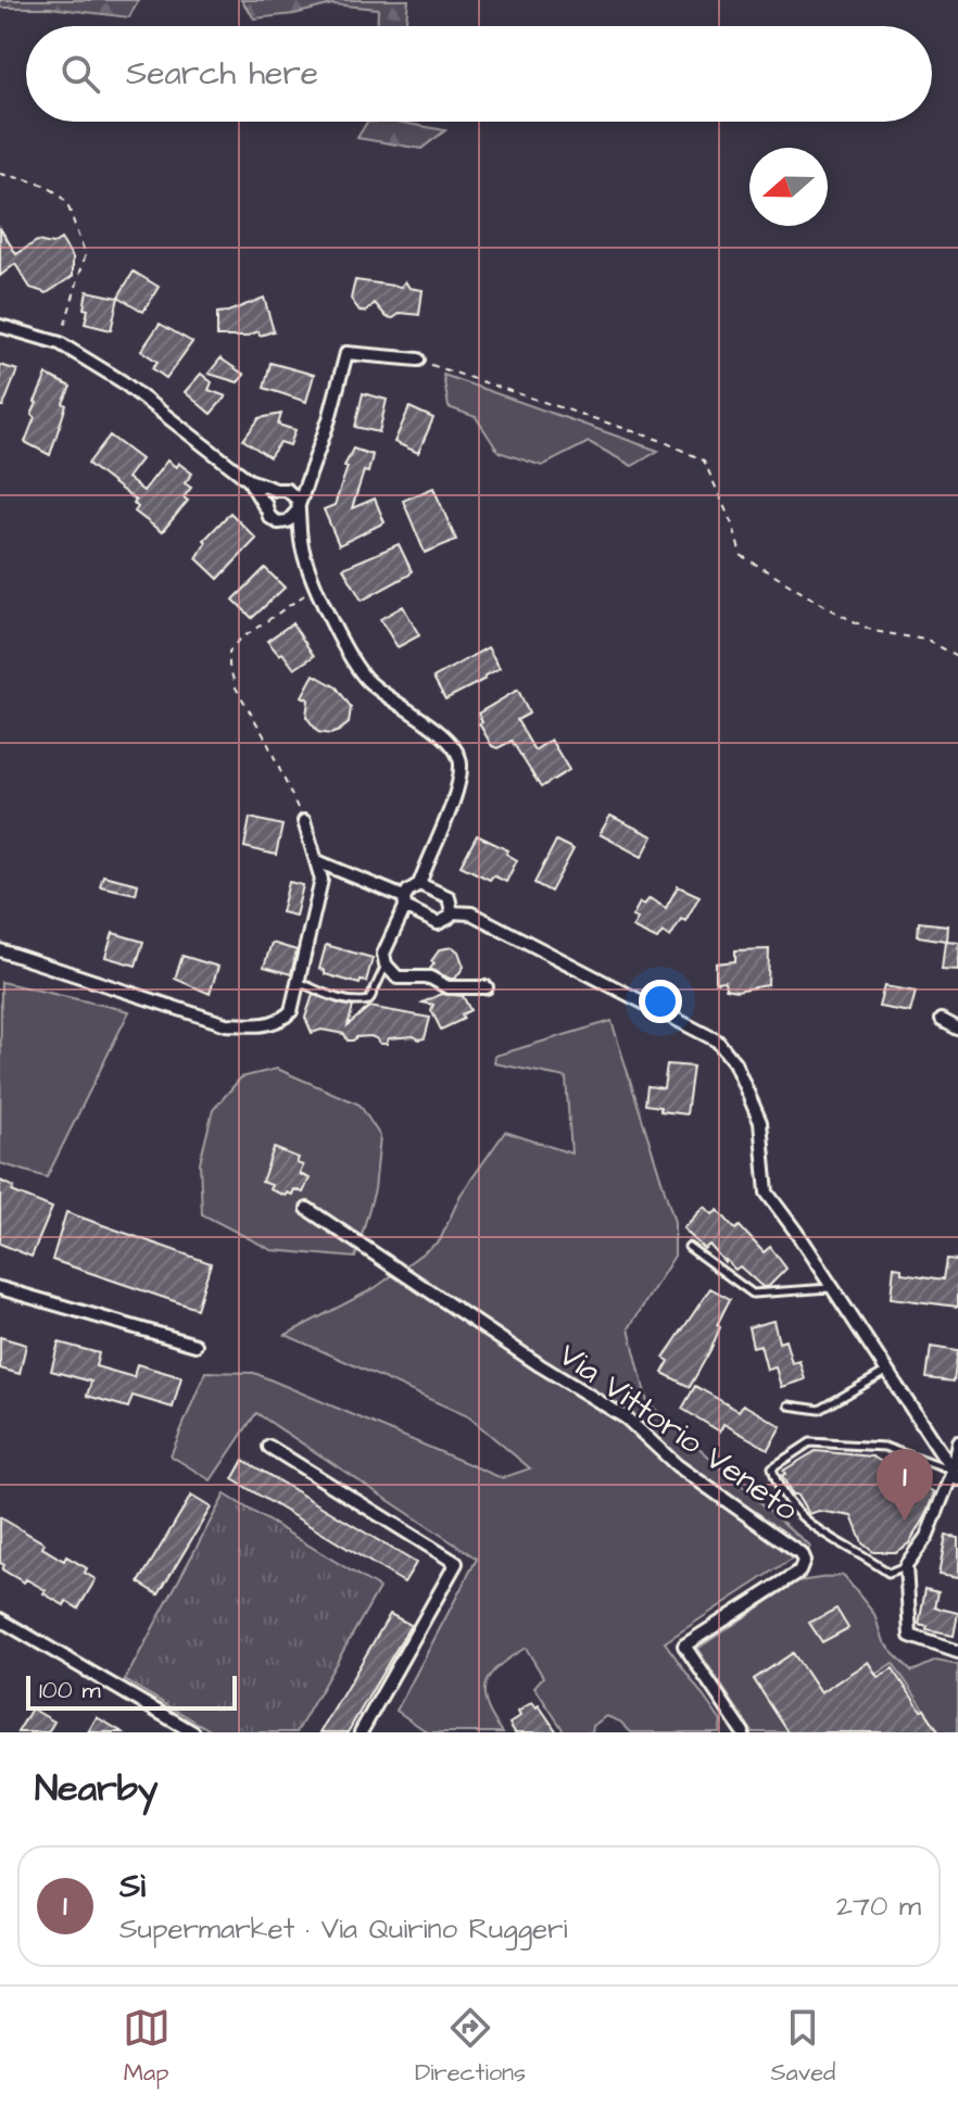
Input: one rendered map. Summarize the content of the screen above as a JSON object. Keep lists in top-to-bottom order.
{
  "streets": {
    "street": ["Via Vittorio Veneto"]
  },
  "scale_bar": "100 m",
  "north": "left",
  "page": {
    "search": "Search here",
    "pins": "1",
    "scale": "100 m",
    "heading": "Nearby",
    "list": [
      {
        "mark": "1",
        "name": "Sì",
        "note": "Supermarket · Via Quirino Ruggeri",
        "value": "270 m"
      }
    ],
    "nav": ["Map", "Directions", "Saved"]
  }
}
